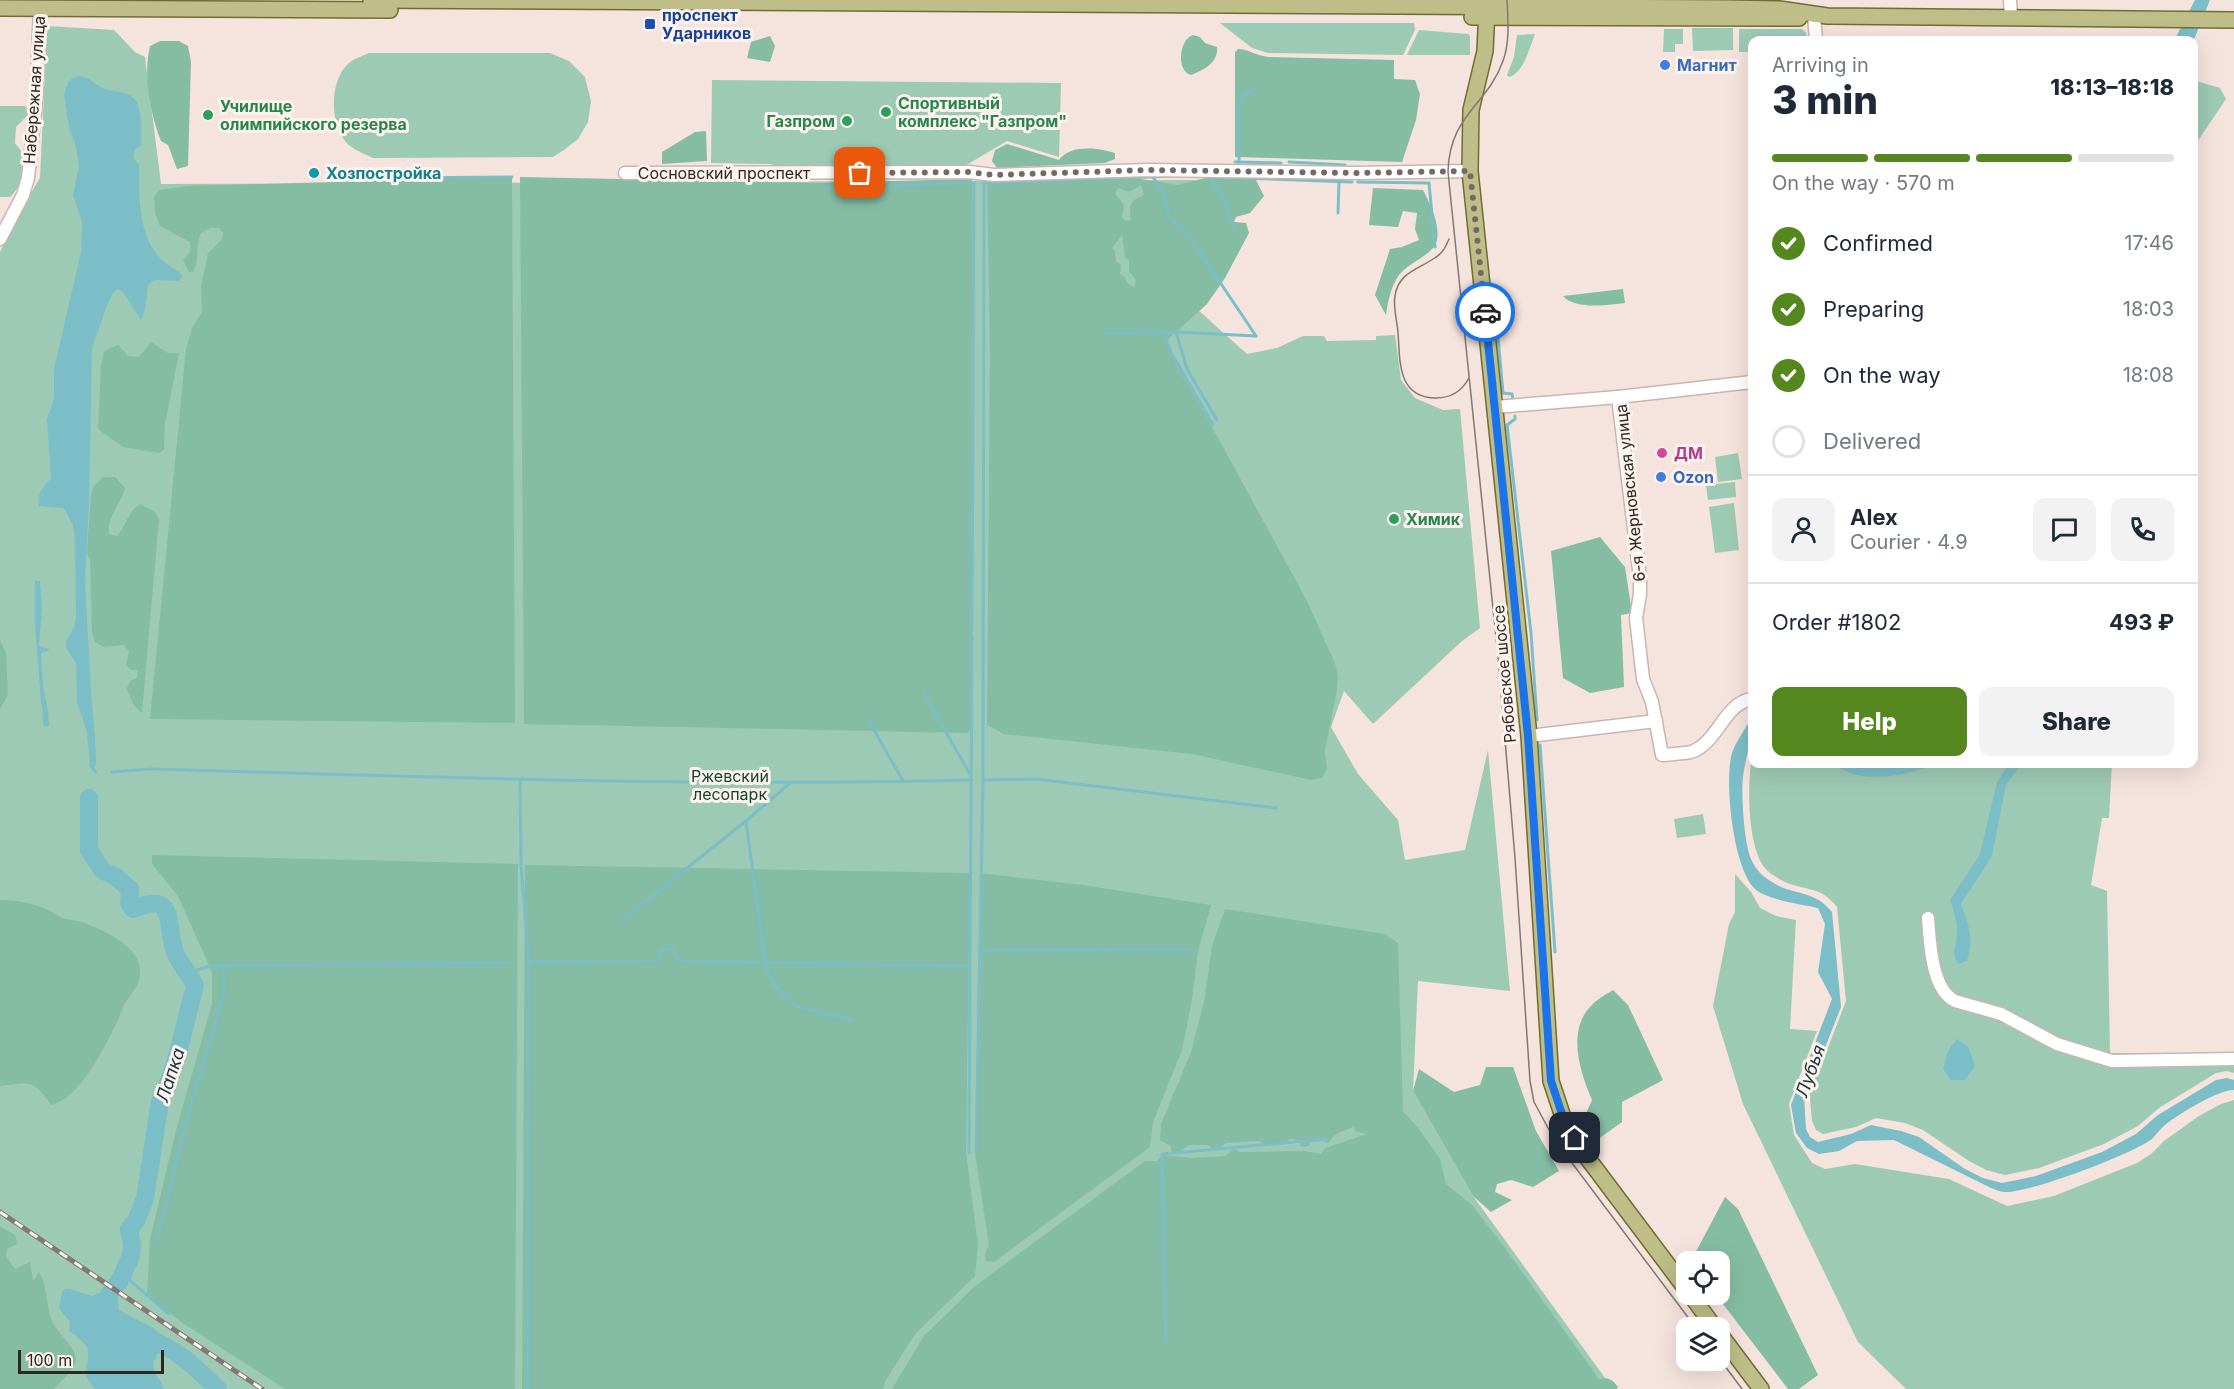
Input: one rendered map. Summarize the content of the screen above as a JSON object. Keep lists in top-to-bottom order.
{
  "streets": {
    "main road": ["Рябовское шоссе"],
    "street": ["Набережная улица", "Сосновский проспект", "6-я Жерновская улица"]
  },
  "crossings": [
    ["Сосновский проспект", "Рябовское шоссе"]
  ],
  "water": ["Лубья", "Лапка"],
  "parks": ["Ржевский лесопарк"],
  "places": {
    "transit": ["проспект Ударников"],
    "other": [
      "Магнит",
      "Cпортивный комплекс \"Газпром\"",
      "Училище олимпийского резерва",
      "Газпром",
      "Хозпостройка",
      "ДМ",
      "Ozon",
      "Химик"
    ]
  },
  "scale_bar": "100 m",
  "page": {
    "heading": ["3 min", "Arriving in", "18:13–18:18"],
    "panel": [
      "Alex",
      "Courier · 4.9",
      "Order #1802",
      "493 ₽"
    ],
    "bar": "On the way · 570 m",
    "list": [
      ["Confirmed", "17:46"],
      ["Preparing", "18:03"],
      ["On the way", "18:08"],
      "Delivered"
    ],
    "buttons": ["Help", "Share"],
    "scale": "100 m"
  }
}
